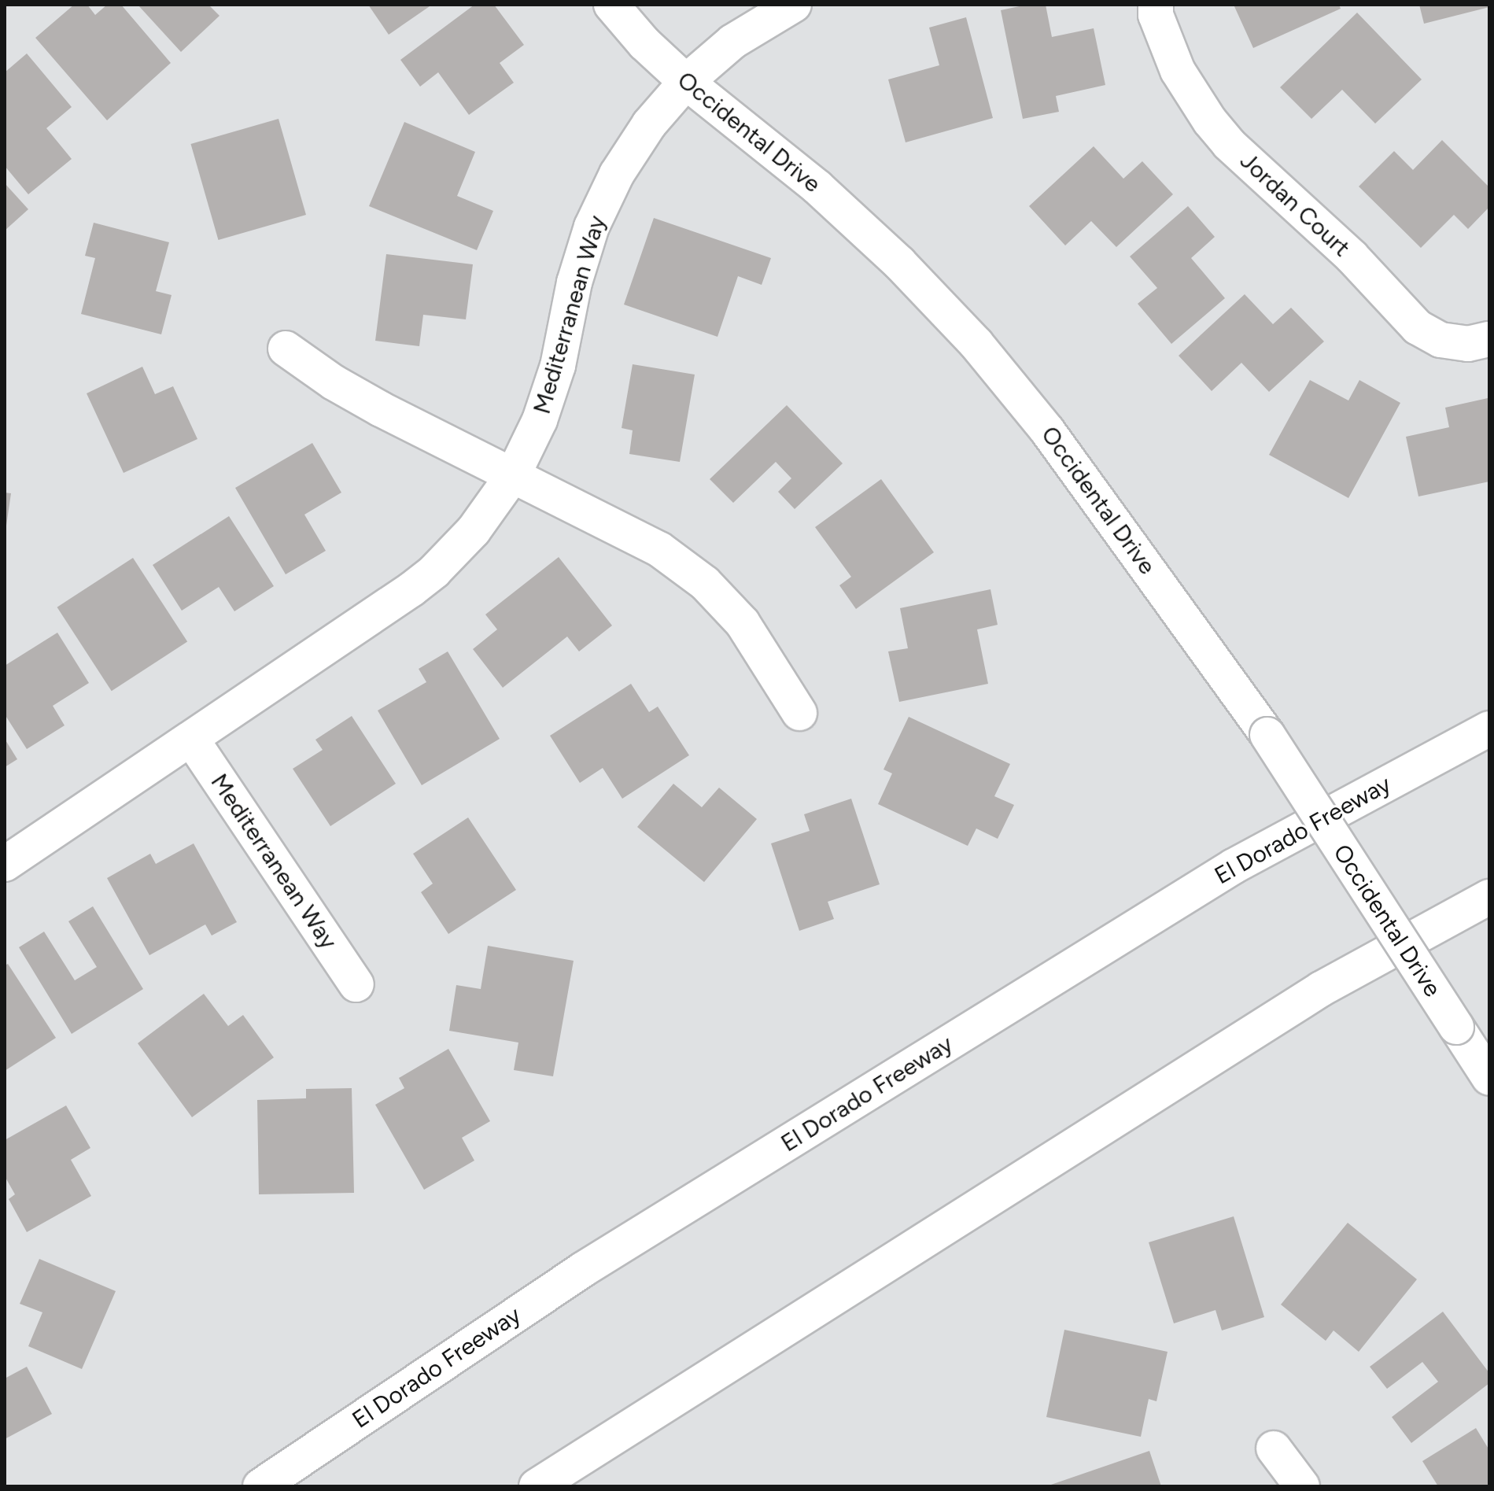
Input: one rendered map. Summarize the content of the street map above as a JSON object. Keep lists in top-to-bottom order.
{
  "streets": {
    "main road": [
      "Occidental Drive",
      "Jordan Court",
      "Mediterranean Way",
      "El Dorado Freeway"
    ]
  },
  "crossings": [
    ["Occidental Drive", "Mediterranean Way"]
  ]
}
